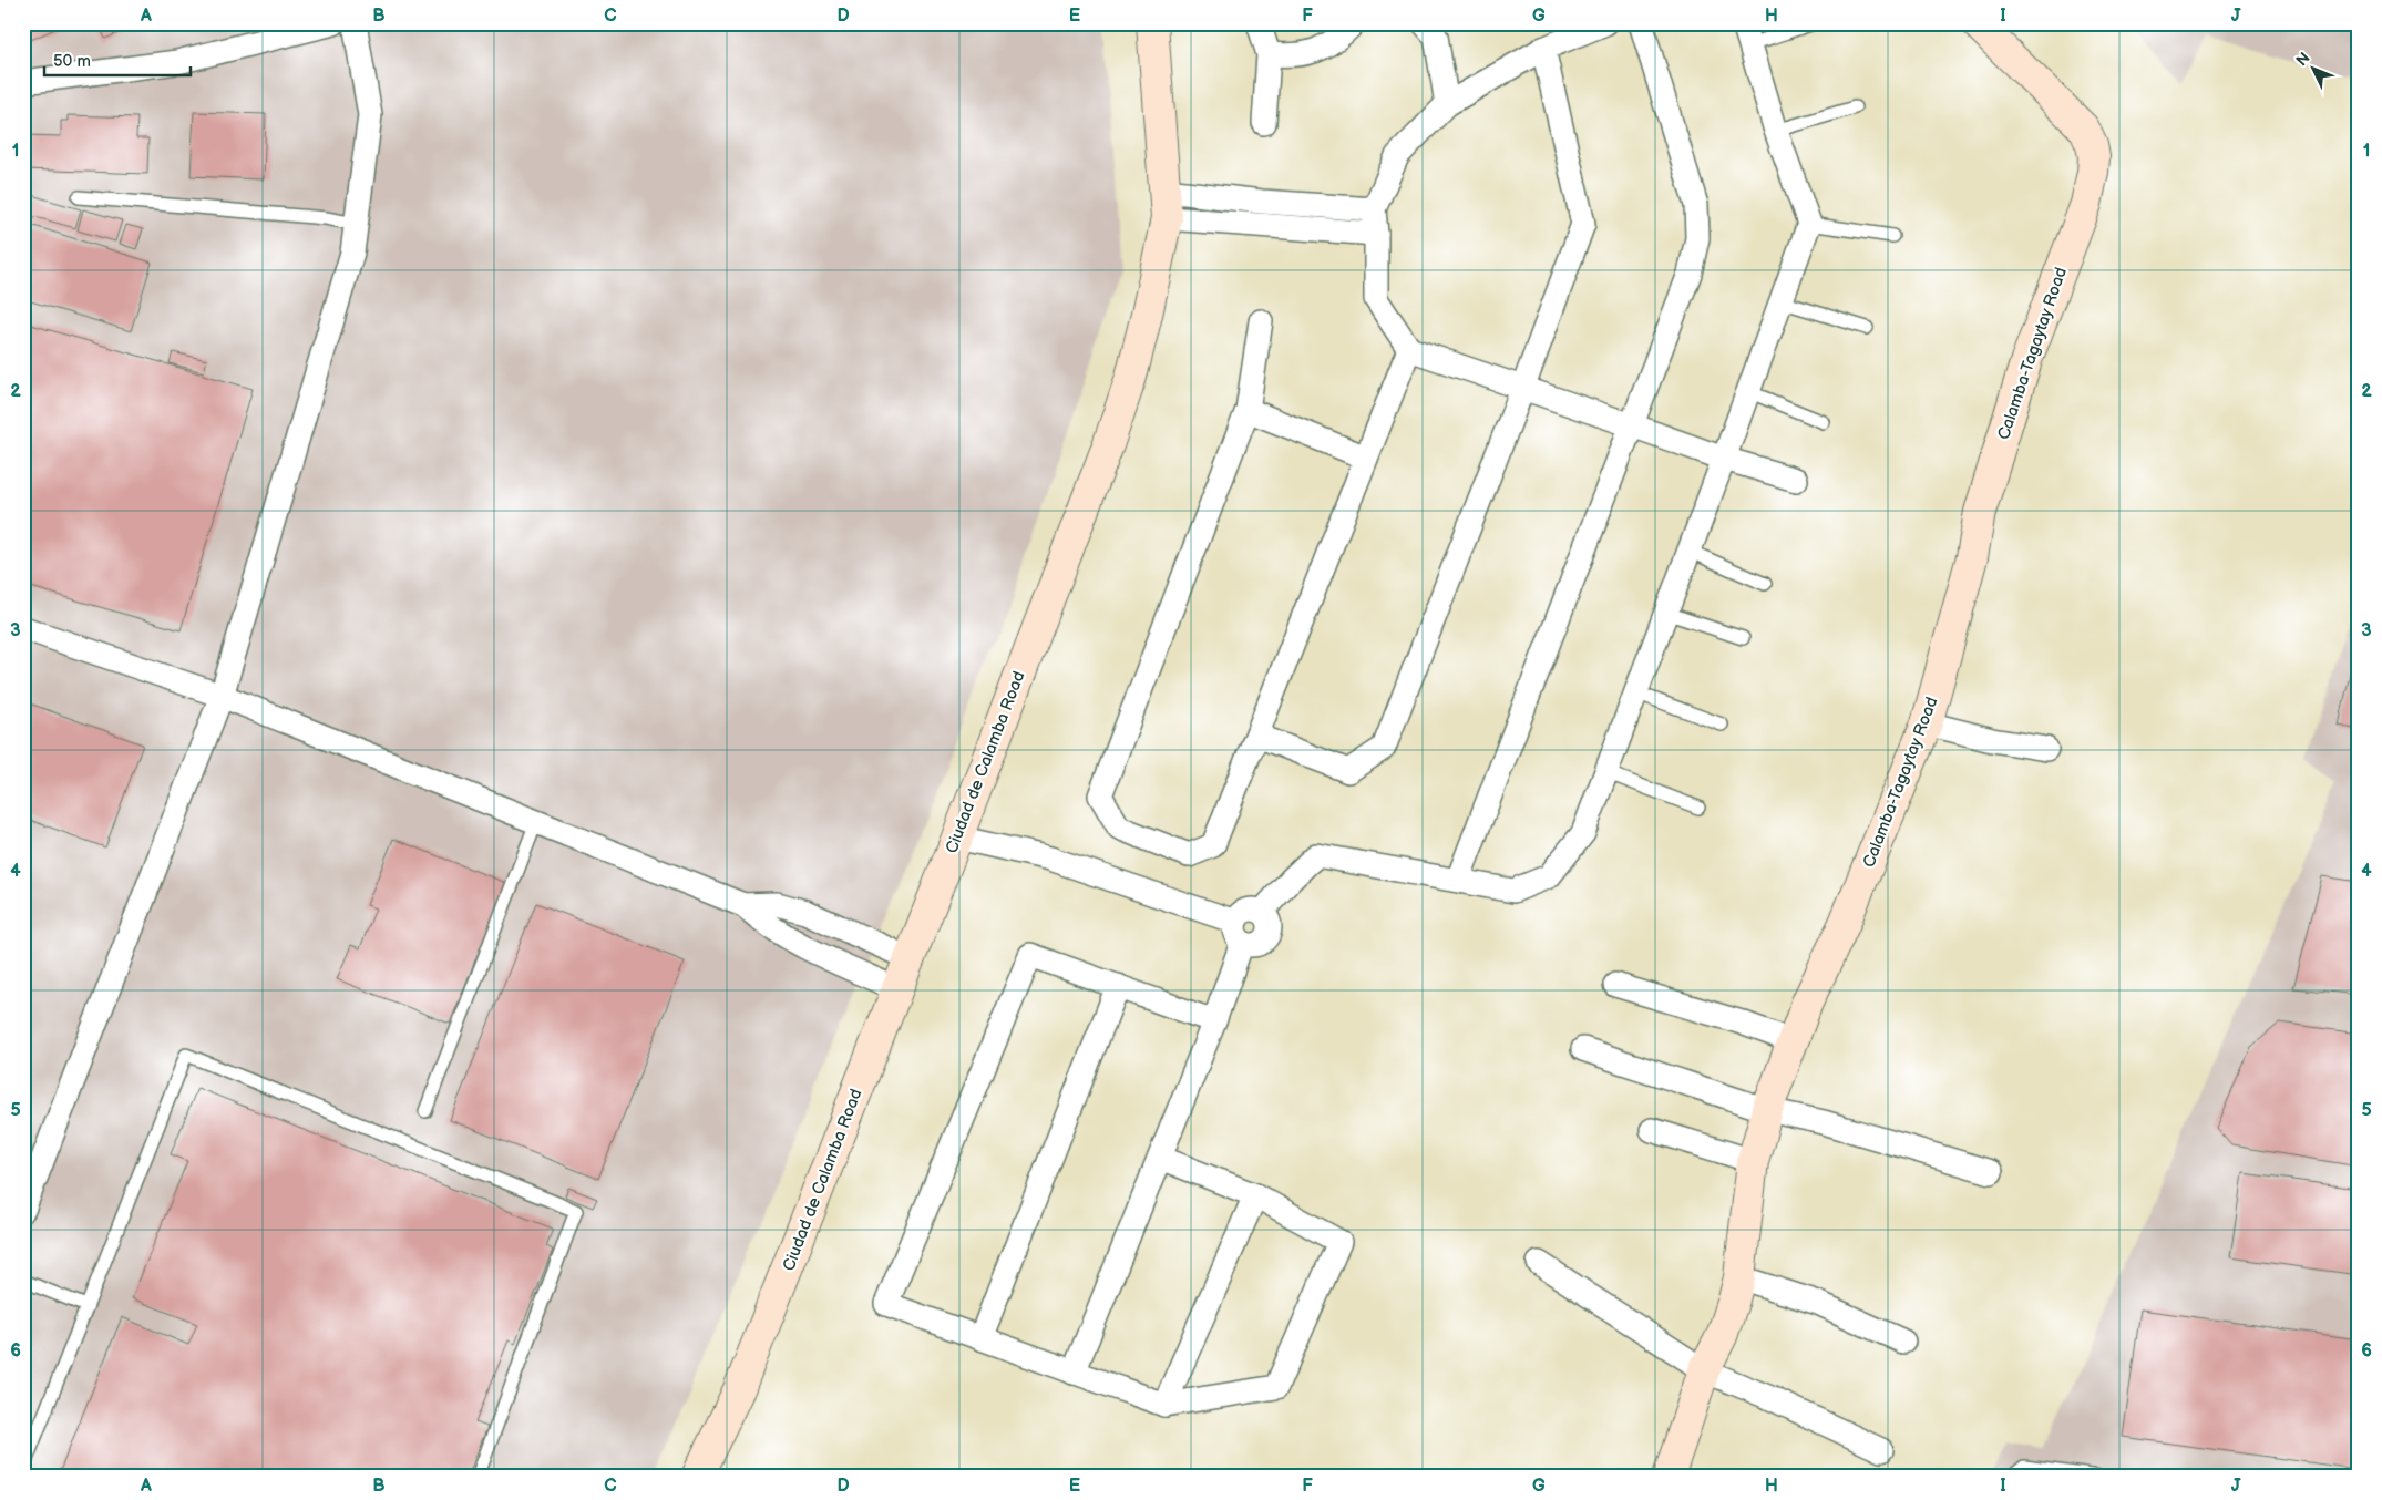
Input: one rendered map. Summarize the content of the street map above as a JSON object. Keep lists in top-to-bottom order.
{
  "streets": {
    "main road": ["Calamba-Tagaytay Road", "Ciudad de Calamba Road"]
  },
  "scale_bar": "50 m",
  "north": "top left",
  "grid": {
    "columns": [
      "A",
      "B",
      "C",
      "D",
      "E",
      "F",
      "G",
      "H",
      "I",
      "J"
    ],
    "rows": [
      "1",
      "2",
      "3",
      "4",
      "5",
      "6"
    ]
  }
}
